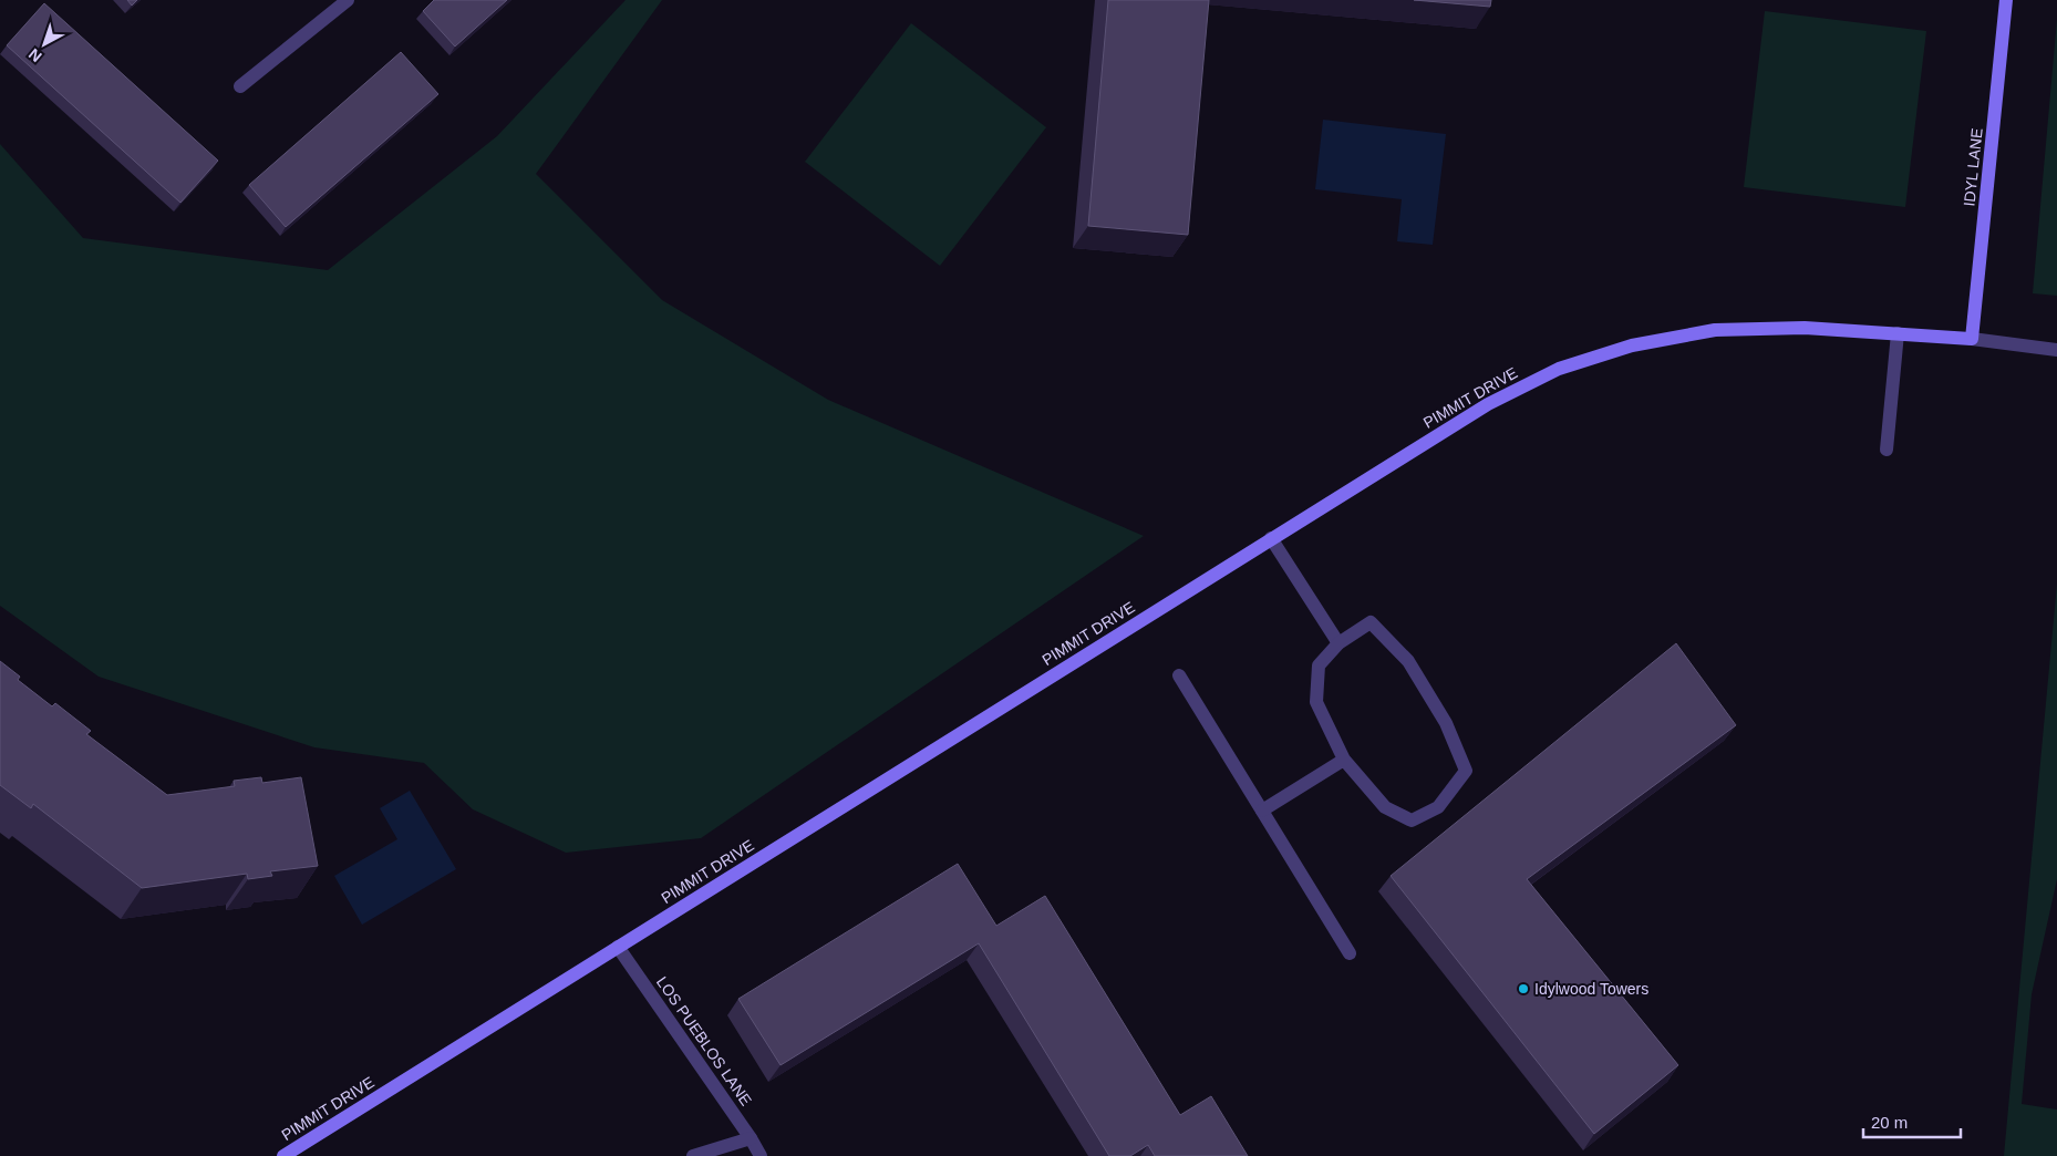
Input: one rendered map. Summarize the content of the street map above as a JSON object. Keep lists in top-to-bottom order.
{
  "streets": {
    "street": ["IDYL LANE", "PIMMIT DRIVE", "LOS PUEBLOS LANE"]
  },
  "crossings": [
    ["IDYL LANE", "PIMMIT DRIVE"],
    ["PIMMIT DRIVE", "LOS PUEBLOS LANE"]
  ],
  "places": ["Idylwood Towers"],
  "scale_bar": "20 m",
  "north": "bottom left"
}
